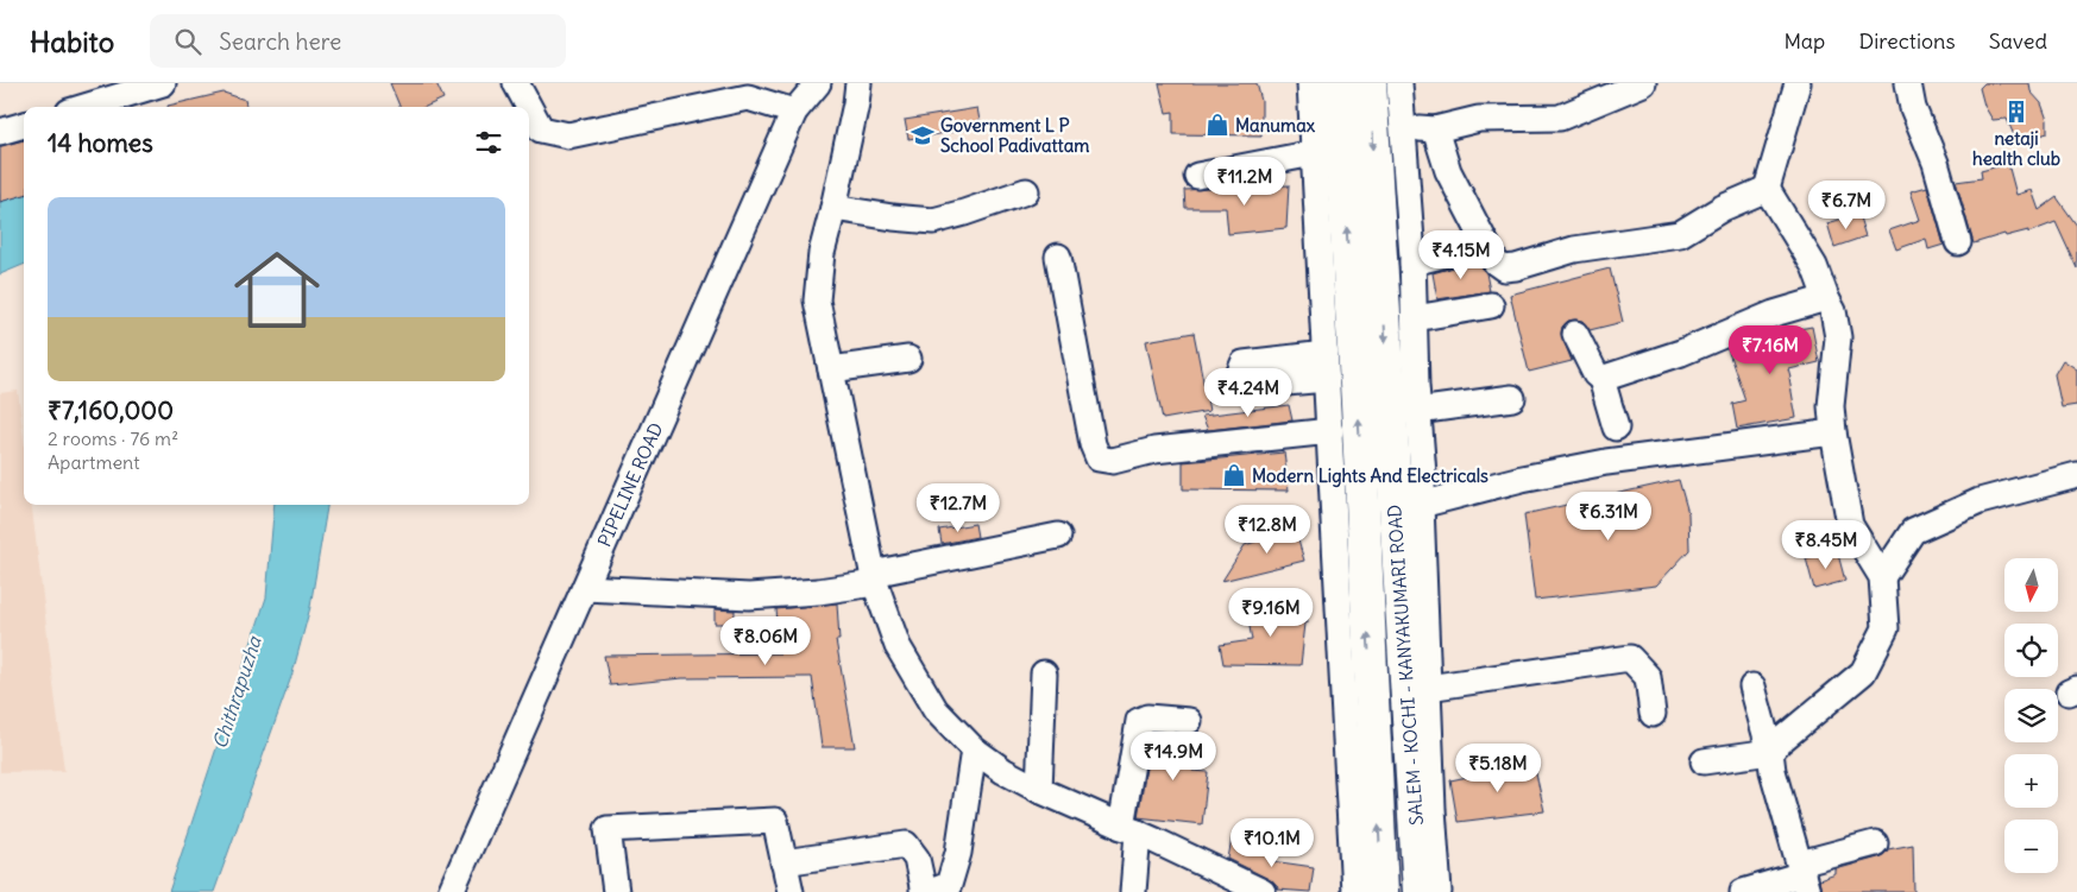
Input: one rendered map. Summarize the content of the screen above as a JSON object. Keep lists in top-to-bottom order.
{
  "streets": {
    "highway": ["SALEM - KOCHI - KANYAKUMARI ROAD"],
    "street": ["PIPELINE ROAD"]
  },
  "water": ["Chithrapuzha"],
  "places": {
    "building": ["netaji health club"],
    "shop": ["Manumax", "Modern Lights And Electricals"],
    "school or university": ["Government L P School Padivattam"]
  },
  "north": "bottom",
  "page": {
    "header": "Habito",
    "search": "Search here",
    "nav": ["Map", "Directions", "Saved"],
    "heading": "14 homes",
    "price": [
      "₹11.2M",
      "₹6.7M",
      "₹4.15M",
      "₹7.16M",
      "₹4.24M",
      "₹12.7M",
      "₹6.31M",
      "₹12.8M",
      "₹8.45M",
      "₹9.16M",
      "₹8.06M",
      "₹14.9M",
      "₹5.18M",
      "₹10.1M"
    ],
    "list": [
      {
        "name": "₹7,160,000",
        "note": "2 rooms · 76 m² · Apartment"
      }
    ],
    "map_buttons": ["+", "−"]
  }
}
